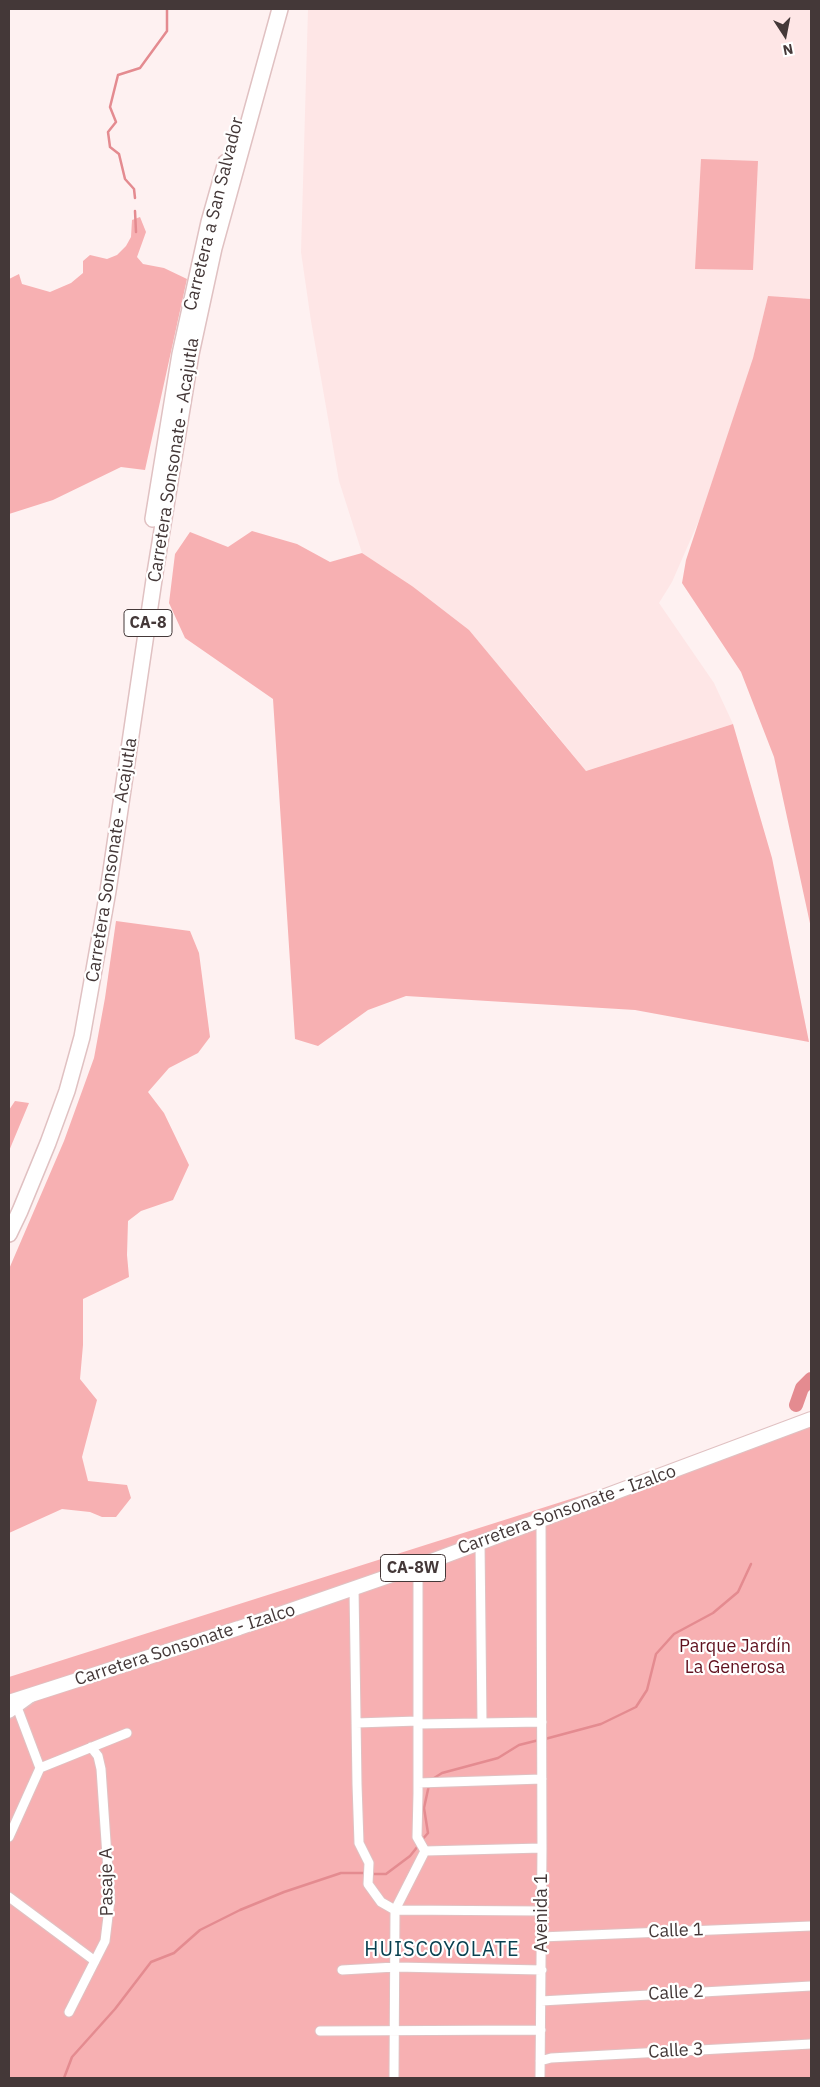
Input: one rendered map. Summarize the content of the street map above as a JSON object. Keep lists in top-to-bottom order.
{
  "streets": {
    "highway": ["Carretera a San Salvador", "Carretera Sonsonate - Acajutla", "CA-8"],
    "main road": ["Carretera Sonsonate - Izalco", "CA-8W"],
    "street": [
      "Pasaje A",
      "Avenida 1",
      "Calle 1",
      "Calle 2",
      "Calle 3"
    ]
  },
  "crossings": [
    ["Carretera Sonsonate - Izalco", "Avenida 1"],
    ["Avenida 1", "Calle 1"],
    ["Avenida 1", "Calle 2"],
    ["Avenida 1", "Calle 3"]
  ],
  "districts": ["HUISCOYOLATE"],
  "parks": ["Parque Jardín La Generosa"],
  "north": "bottom"
}
